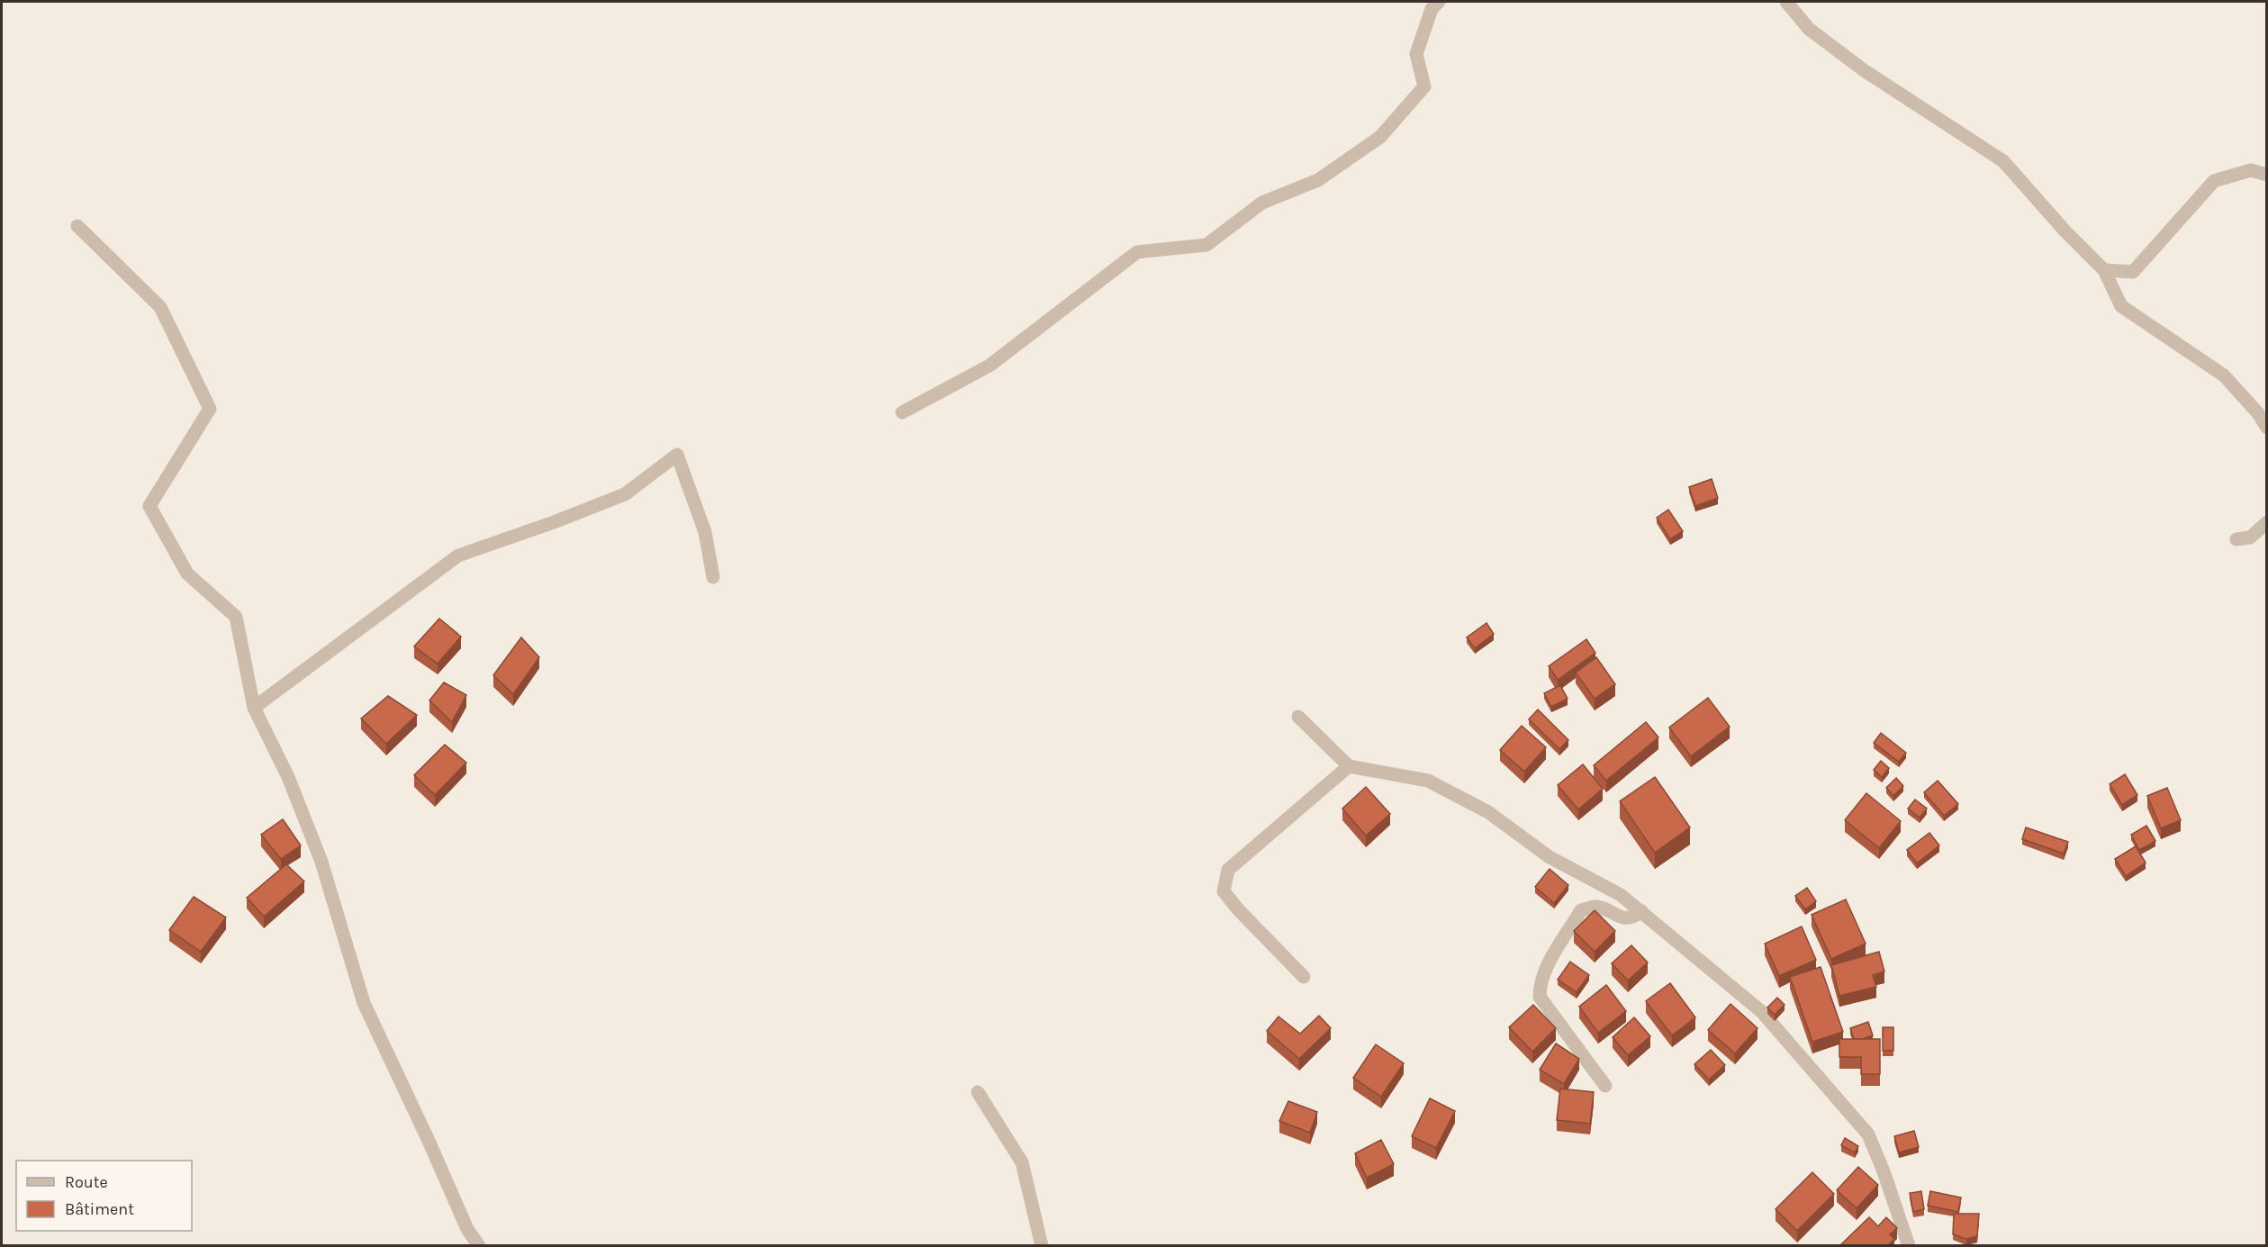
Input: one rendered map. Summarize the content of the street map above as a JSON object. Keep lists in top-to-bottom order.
{
  "legend": ["Route", "Bâtiment"]
}
